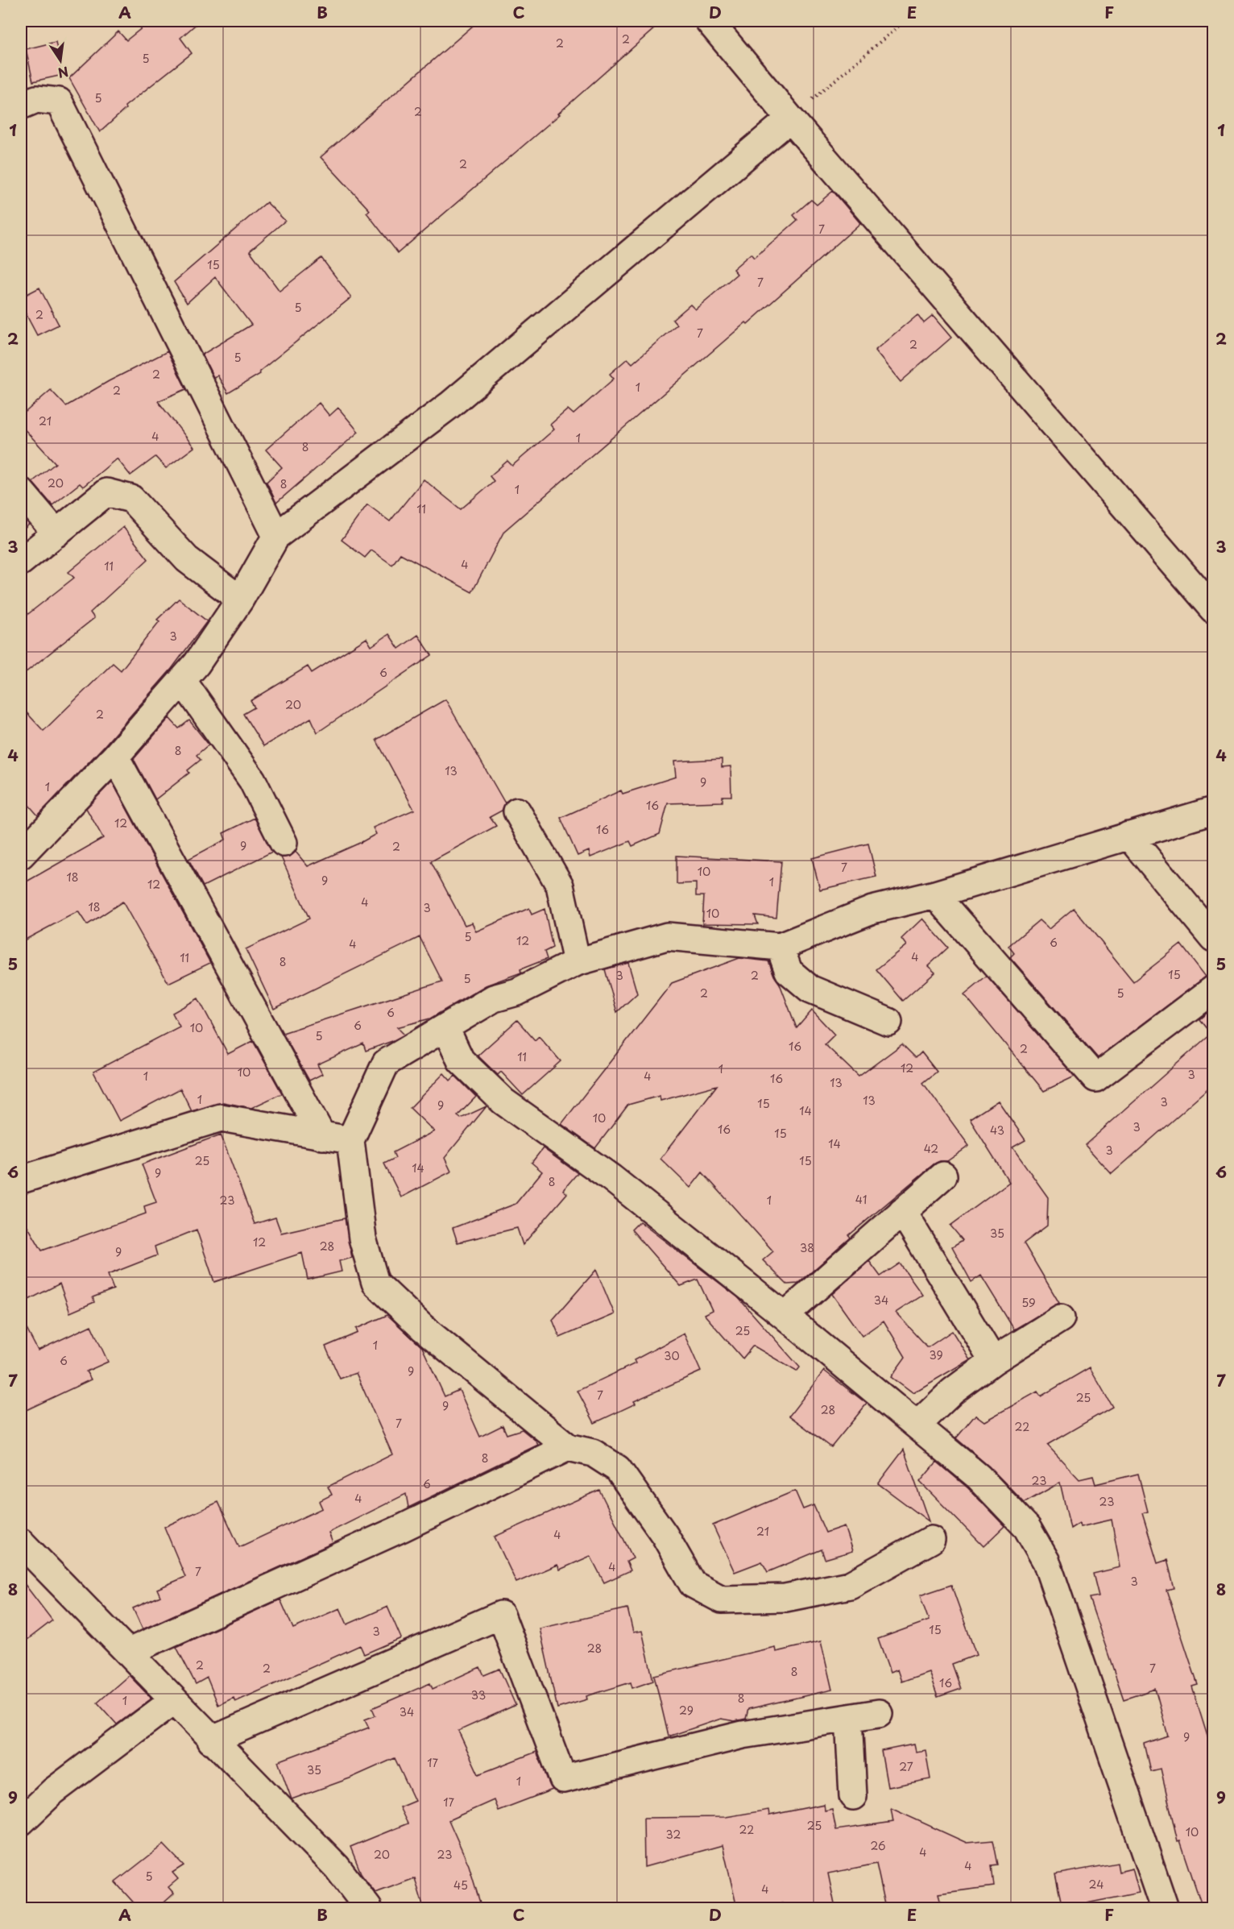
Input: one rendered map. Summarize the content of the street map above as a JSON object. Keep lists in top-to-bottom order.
{
  "house_numbers": [
    "2",
    "2",
    "5",
    "5",
    "2",
    "2",
    "7",
    "15",
    "7",
    "5",
    "2",
    "7",
    "2",
    "5",
    "2",
    "1",
    "2",
    "21",
    "4",
    "1",
    "8",
    "20",
    "8",
    "1",
    "11",
    "4",
    "11",
    "3",
    "6",
    "20",
    "2",
    "8",
    "13",
    "9",
    "1",
    "16",
    "12",
    "16",
    "9",
    "2",
    "7",
    "10",
    "18",
    "9",
    "1",
    "12",
    "4",
    "18",
    "3",
    "10",
    "5",
    "12",
    "6",
    "4",
    "4",
    "11",
    "8",
    "15",
    "3",
    "2",
    "5",
    "2",
    "5",
    "6",
    "6",
    "10",
    "5",
    "16",
    "2",
    "11",
    "12",
    "1",
    "10",
    "3",
    "1",
    "4",
    "16",
    "13",
    "1",
    "13",
    "3",
    "15",
    "9",
    "14",
    "10",
    "3",
    "16",
    "43",
    "15",
    "14",
    "42",
    "3",
    "25",
    "15",
    "14",
    "9",
    "8",
    "41",
    "23",
    "1",
    "35",
    "12",
    "28",
    "38",
    "9",
    "34",
    "59",
    "25",
    "1",
    "39",
    "30",
    "6",
    "9",
    "7",
    "25",
    "9",
    "28",
    "7",
    "22",
    "8",
    "23",
    "6",
    "4",
    "23",
    "21",
    "4",
    "4",
    "7",
    "3",
    "15",
    "3",
    "28",
    "2",
    "2",
    "7",
    "8",
    "16",
    "33",
    "8",
    "1",
    "29",
    "34",
    "9",
    "17",
    "27",
    "35",
    "1",
    "17",
    "25",
    "22",
    "10",
    "32",
    "26",
    "4",
    "20",
    "23",
    "4",
    "5",
    "24",
    "45",
    "4"
  ],
  "north": "bottom",
  "grid": {
    "columns": [
      "A",
      "B",
      "C",
      "D",
      "E",
      "F"
    ],
    "rows": [
      "1",
      "2",
      "3",
      "4",
      "5",
      "6",
      "7",
      "8",
      "9"
    ]
  }
}
